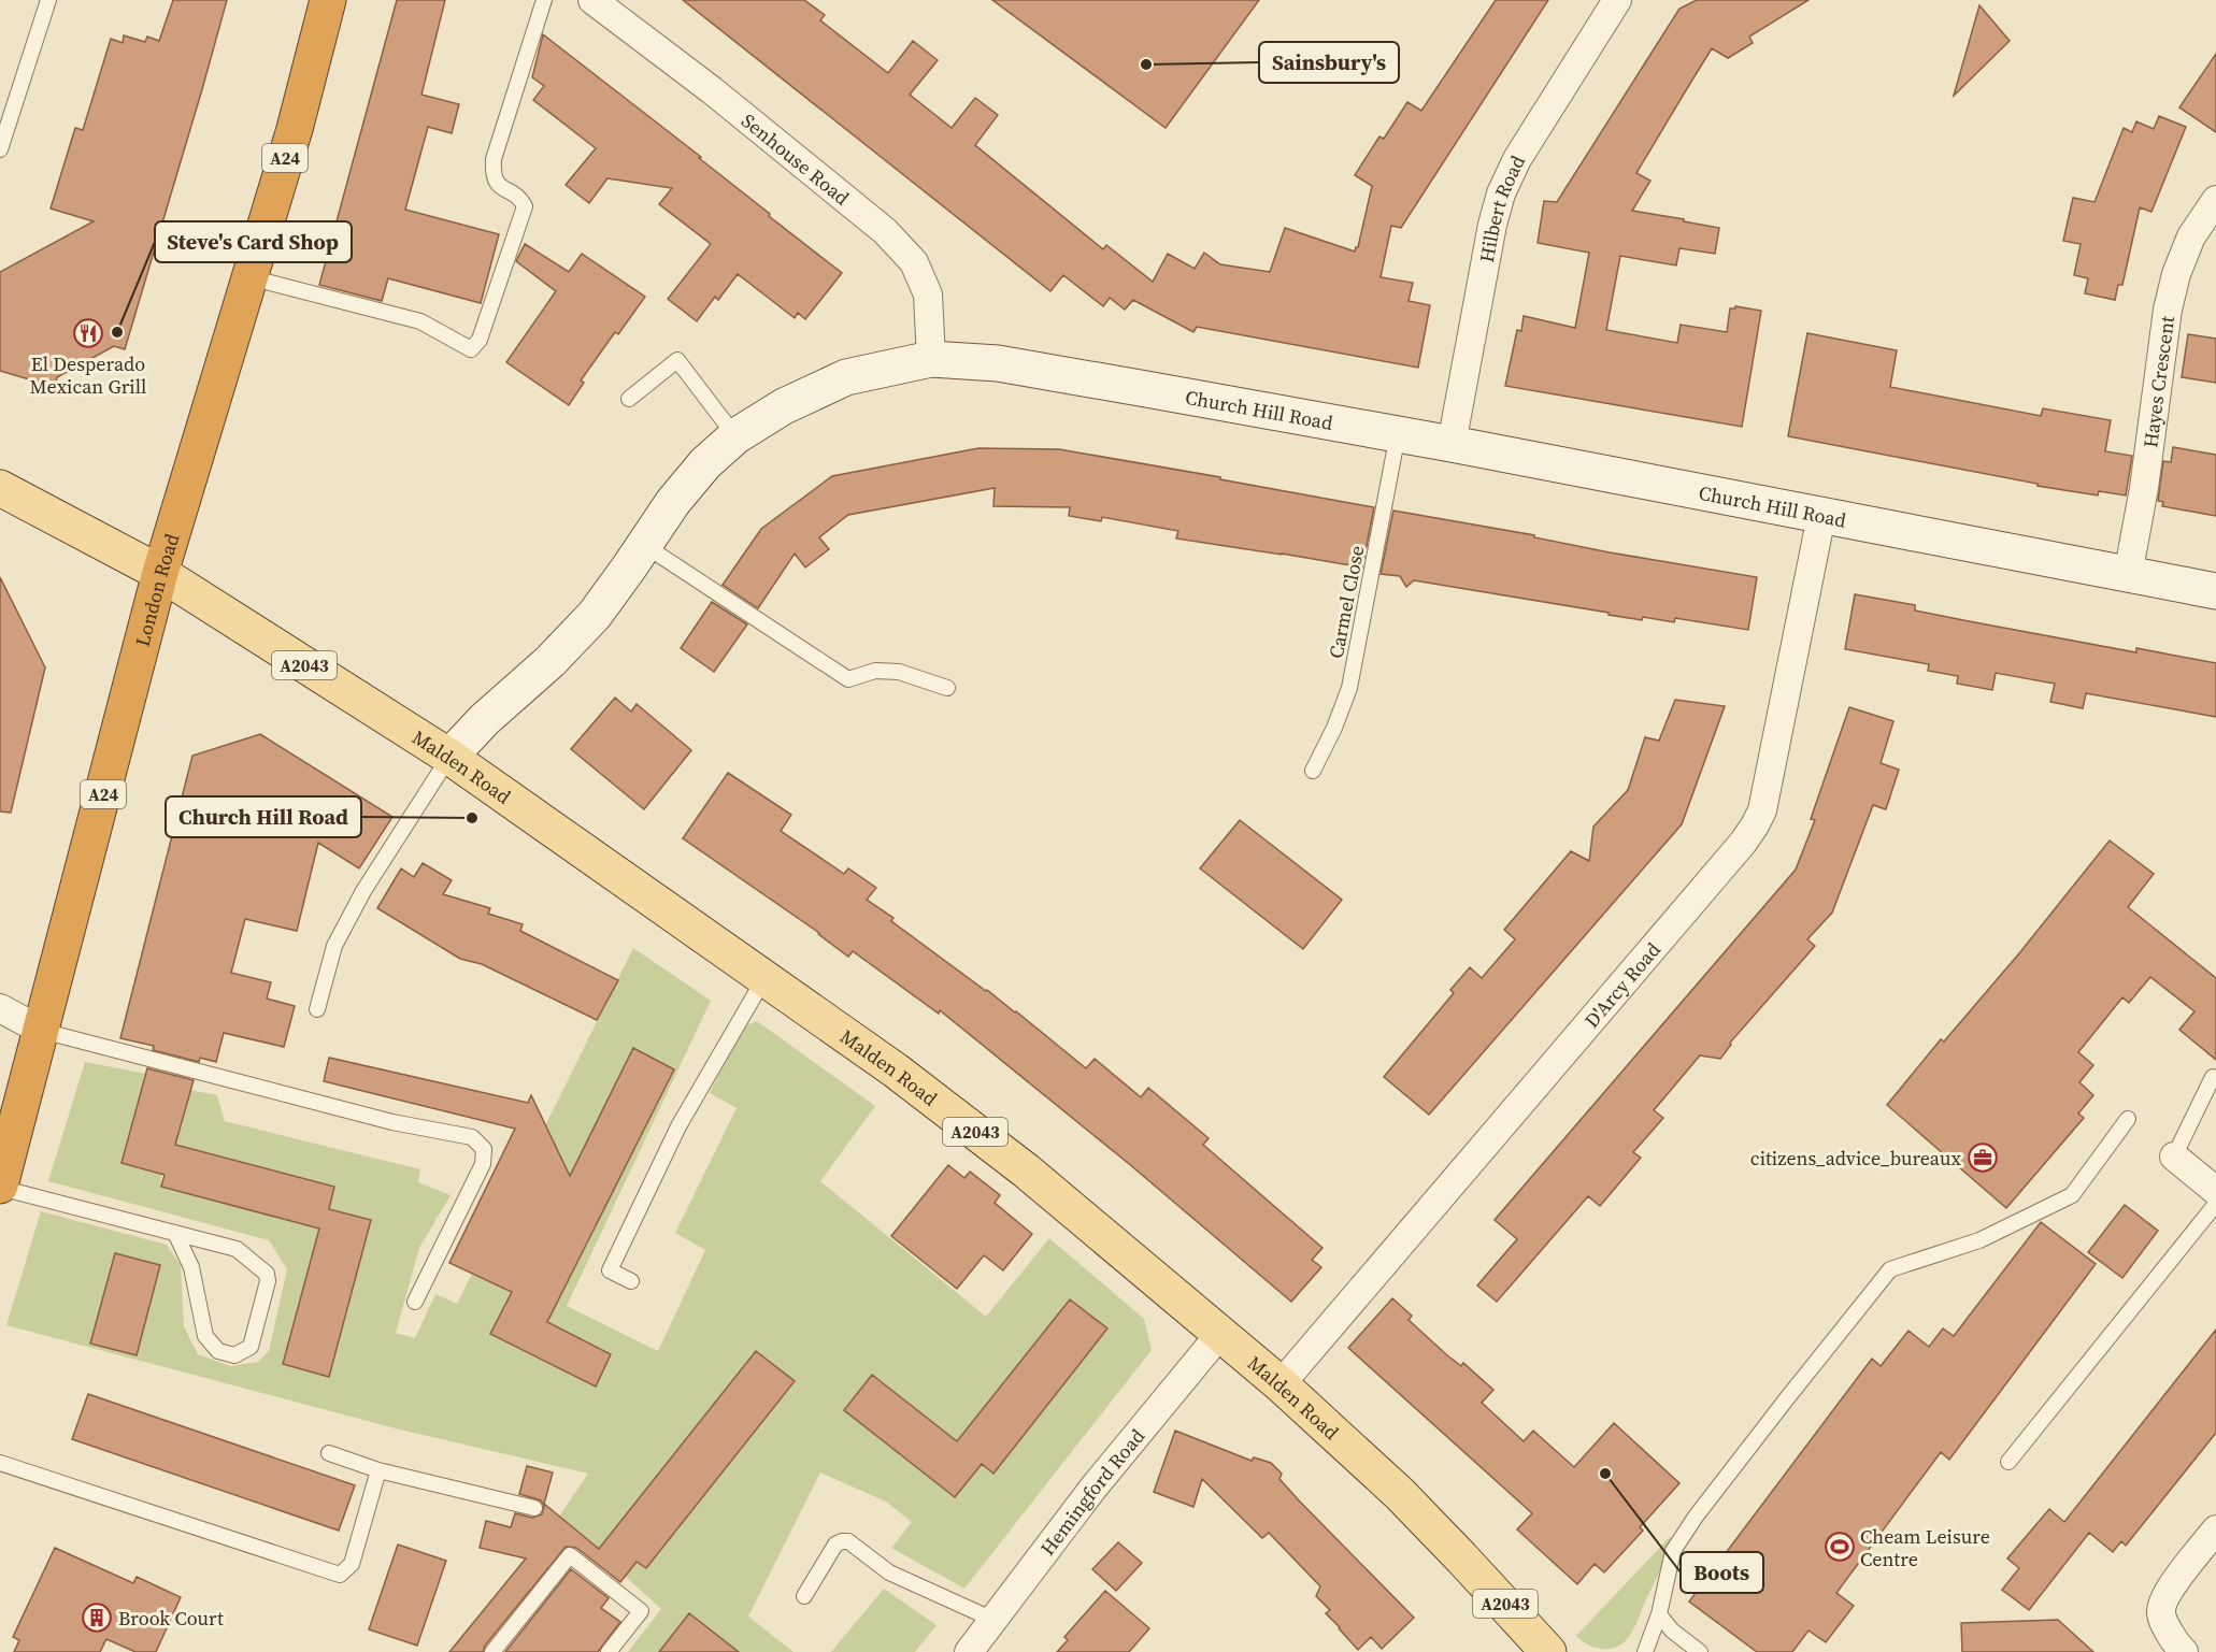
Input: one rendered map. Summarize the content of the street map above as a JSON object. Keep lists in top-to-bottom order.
{
  "streets": {
    "highway": ["A24", "London Road"],
    "main road": ["A2043", "Malden Road"],
    "street": [
      "Senhouse Road",
      "Hilbert Road",
      "Hayes Crescent",
      "Church Hill Road",
      "D'Arcy Road",
      "Hemingford Road"
    ],
    "lane": ["Carmel Close"]
  },
  "crossings": [
    ["Senhouse Road", "Church Hill Road"],
    ["Hilbert Road", "Church Hill Road"],
    ["Hayes Crescent", "Church Hill Road"],
    ["Church Hill Road", "Carmel Close"],
    ["Church Hill Road", "Malden Road"],
    ["Church Hill Road", "D'Arcy Road"],
    ["London Road", "A2043"],
    ["London Road", "Malden Road"],
    ["A2043", "Malden Road"],
    ["Malden Road", "D'Arcy Road"],
    ["Malden Road", "Hemingford Road"]
  ],
  "places": {
    "other": [
      "Sainsbury's",
      "Steve's Card Shop",
      "Church Hill Road",
      "Boots"
    ],
    "restaurant": ["El Desperado Mexican Grill"],
    "office": ["citizens_advice_bureaux"],
    "sports": ["Cheam Leisure Centre"],
    "building": ["Brook Court"]
  }
}
